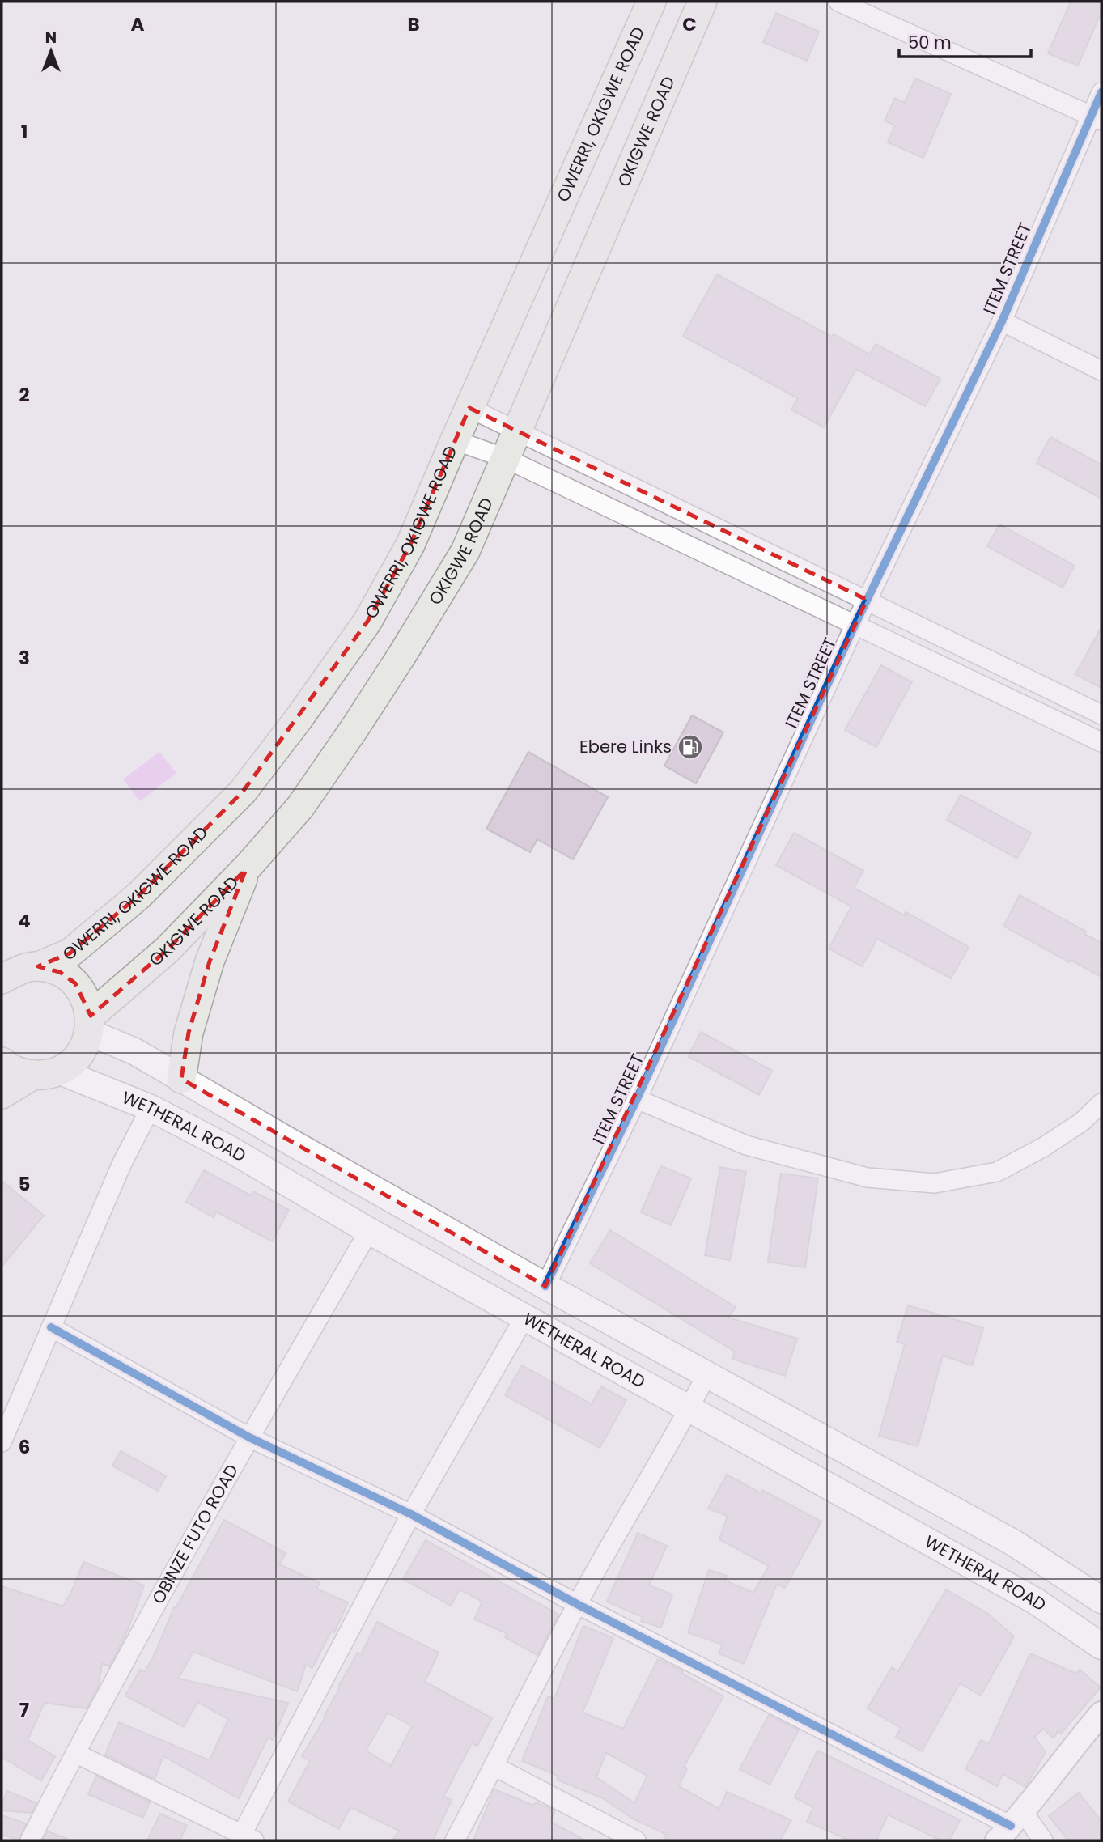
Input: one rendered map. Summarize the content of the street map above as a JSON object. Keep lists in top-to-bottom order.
{
  "streets": {
    "main road": ["OWERRI, OKIGWE ROAD", "OKIGWE ROAD", "WETHERAL ROAD"],
    "street": ["ITEM STREET", "OBINZE FUTO ROAD"]
  },
  "crossings": [
    ["OKIGWE ROAD", "WETHERAL ROAD"],
    ["WETHERAL ROAD", "OBINZE FUTO ROAD"]
  ],
  "places": {
    "fuel station": ["Ebere Links"]
  },
  "scale_bar": "50 m",
  "north": "top",
  "grid": {
    "columns": ["A", "B", "C"],
    "rows": [
      "1",
      "2",
      "3",
      "4",
      "5",
      "6",
      "7"
    ]
  }
}
